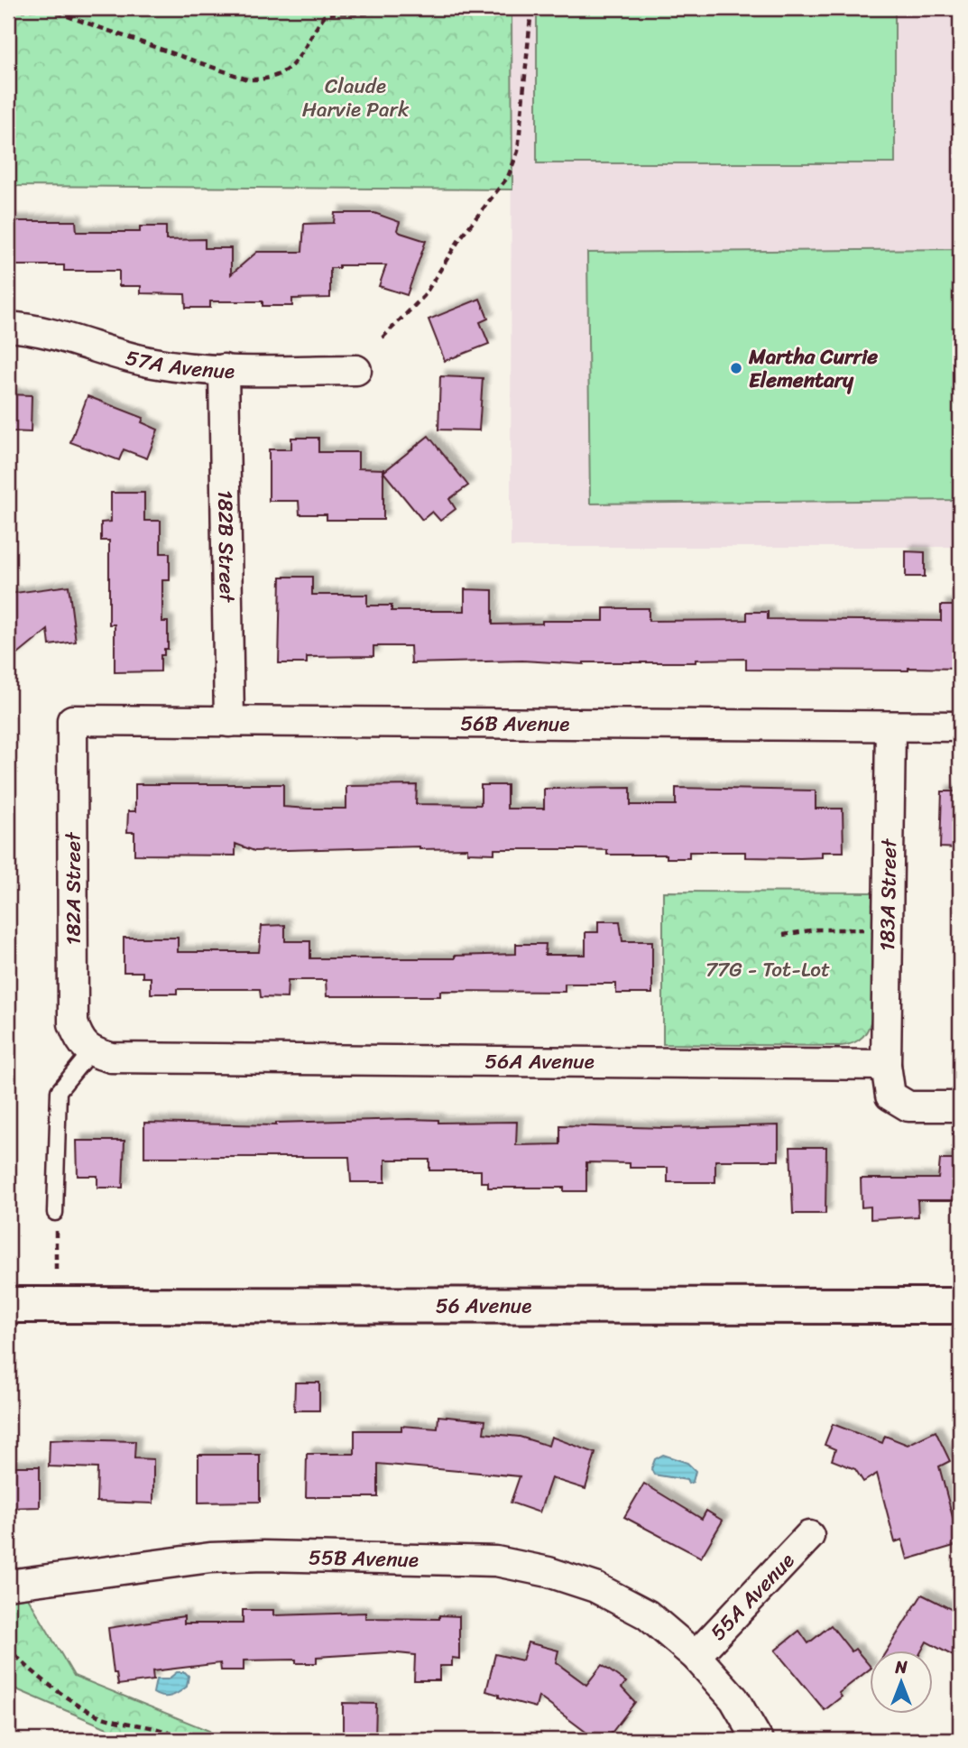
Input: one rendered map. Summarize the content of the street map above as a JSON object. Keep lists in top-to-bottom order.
{
  "streets": {
    "highway": ["56 Avenue"],
    "street": [
      "57A Avenue",
      "182B Street",
      "56B Avenue",
      "182A Street",
      "183A Street",
      "56A Avenue",
      "55B Avenue",
      "55A Avenue"
    ]
  },
  "crossings": [
    ["57A Avenue", "182B Street"],
    ["182B Street", "56B Avenue"],
    ["56B Avenue", "182A Street"],
    ["56B Avenue", "183A Street"],
    ["182A Street", "56A Avenue"],
    ["183A Street", "56A Avenue"],
    ["55B Avenue", "55A Avenue"]
  ],
  "parks": ["Claude Harvie Park", "77G - Tot-Lot"],
  "places": ["Martha Currie Elementary"],
  "north": "top"
}
